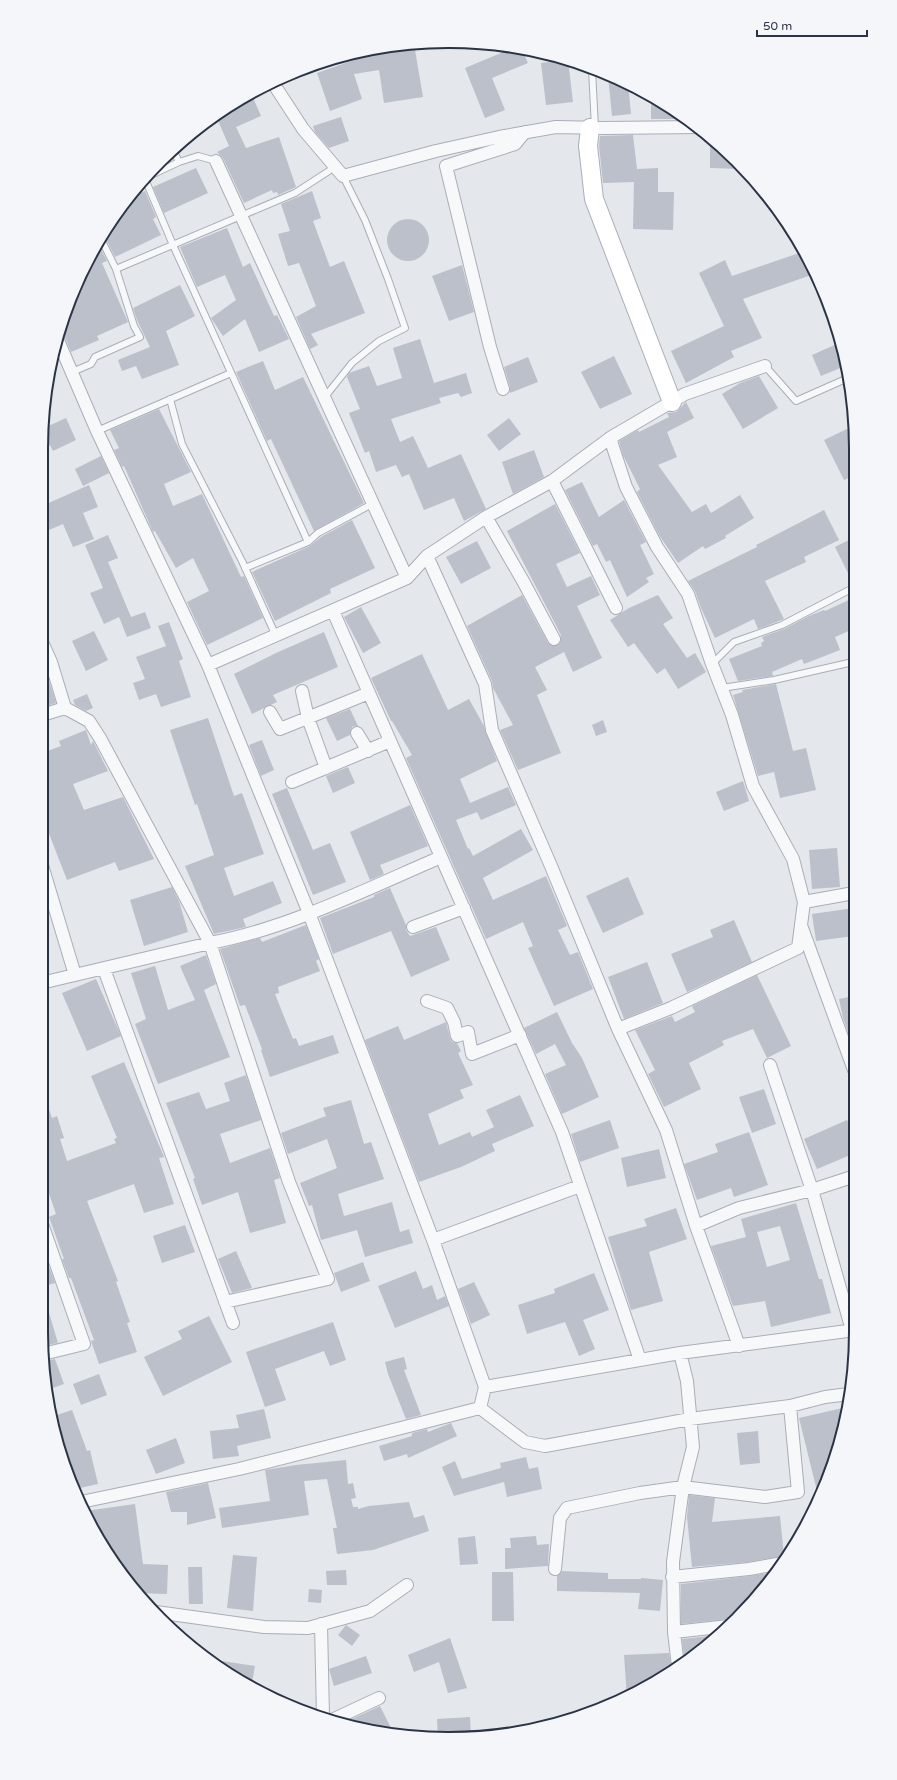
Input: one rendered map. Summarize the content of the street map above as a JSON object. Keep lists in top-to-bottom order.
{
  "scale_bar": "50 m"
}
